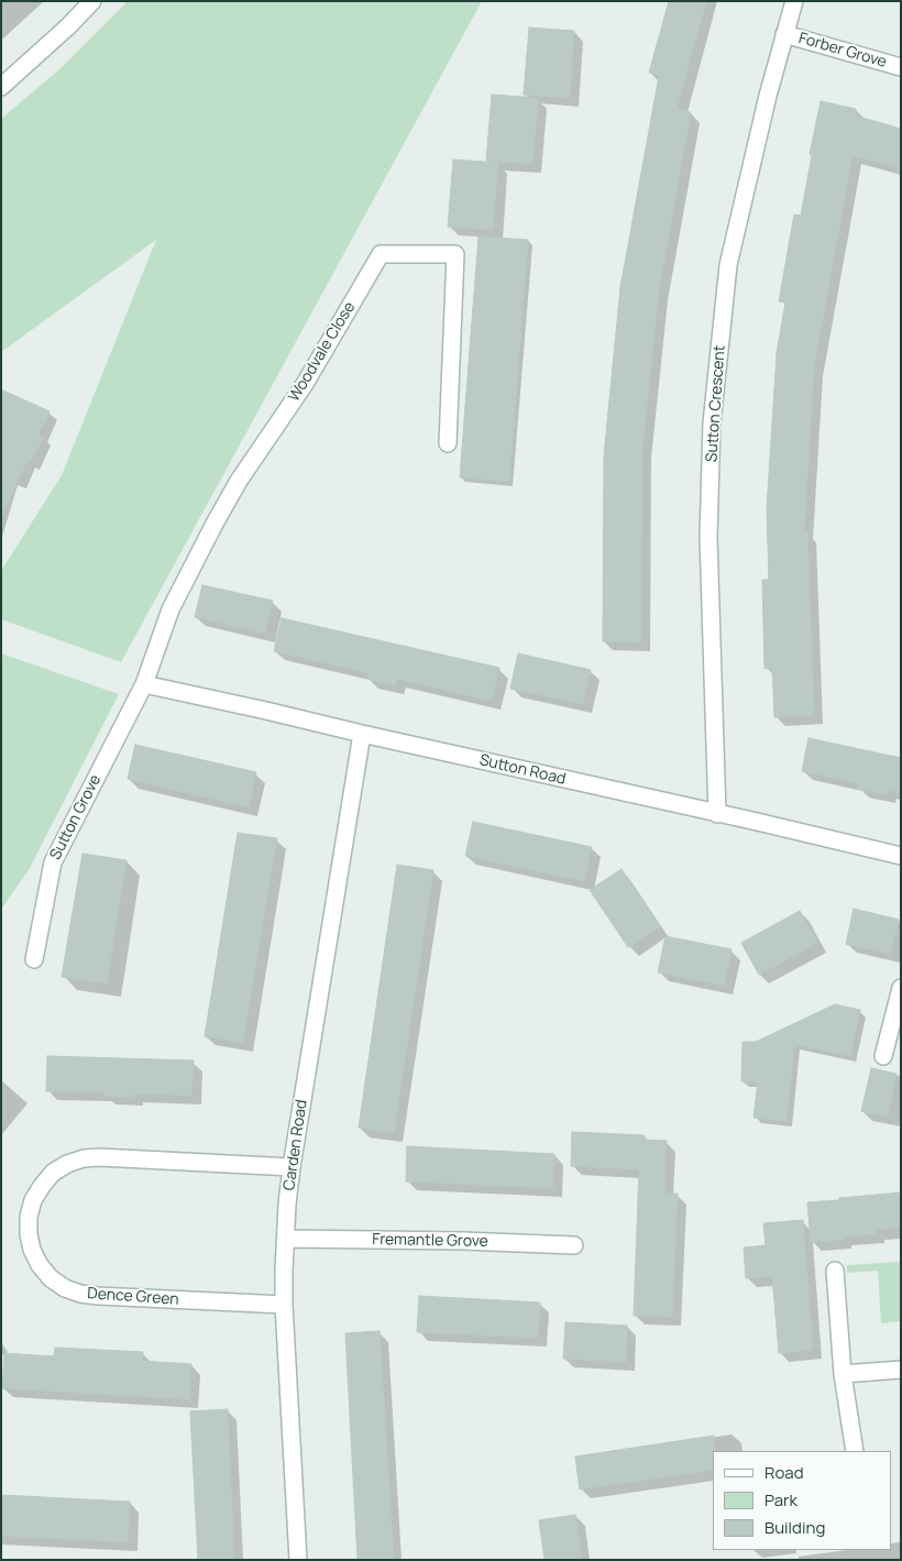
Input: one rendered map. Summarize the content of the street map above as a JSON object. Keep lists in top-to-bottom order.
{
  "streets": {
    "street": [
      "Forber Grove",
      "Woodvale Close",
      "Sutton Crescent",
      "Sutton Road",
      "Sutton Grove",
      "Carden Road",
      "Fremantle Grove",
      "Dence Green"
    ]
  },
  "crossings": [
    ["Forber Grove", "Sutton Crescent"],
    ["Woodvale Close", "Sutton Road"],
    ["Woodvale Close", "Sutton Grove"],
    ["Sutton Crescent", "Sutton Road"],
    ["Sutton Road", "Sutton Grove"],
    ["Sutton Road", "Carden Road"],
    ["Carden Road", "Fremantle Grove"],
    ["Carden Road", "Dence Green"]
  ],
  "legend": ["Road", "Park", "Building"]
}
